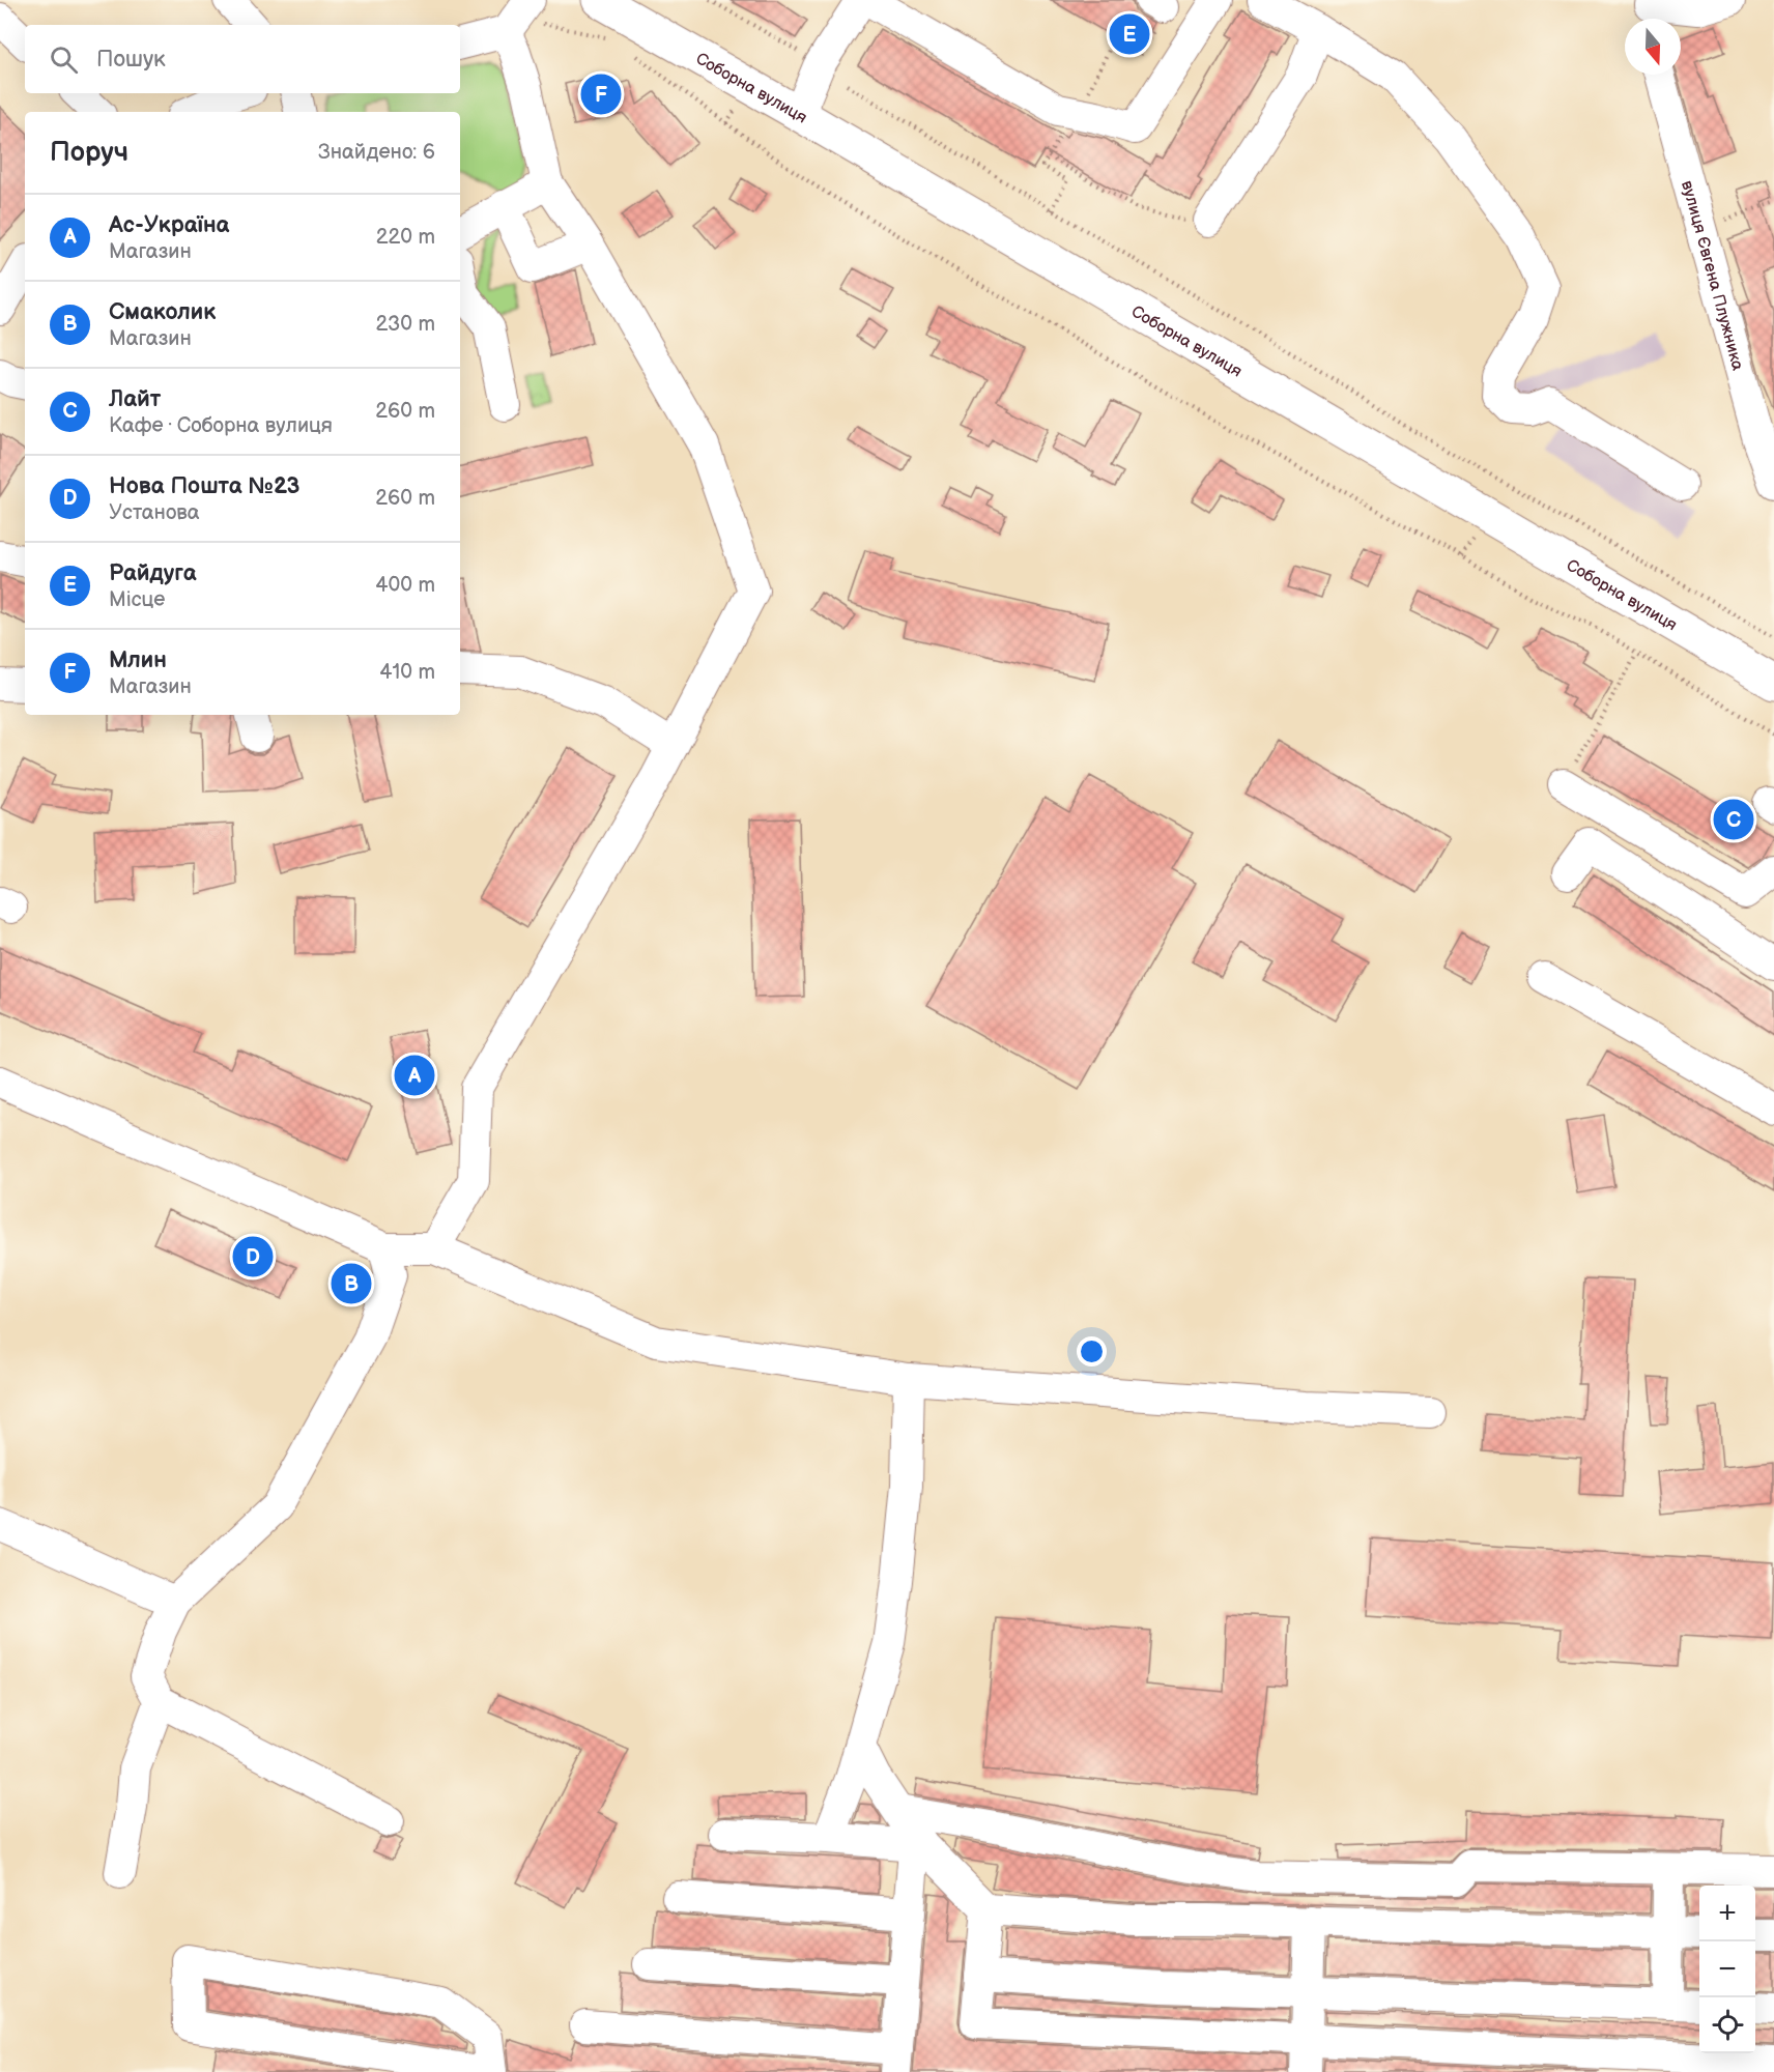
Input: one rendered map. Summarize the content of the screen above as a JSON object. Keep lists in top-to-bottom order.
{
  "streets": {
    "main road": ["Соборна вулиця"],
    "street": ["вулиця Євгена Плужника"]
  },
  "north": "bottom",
  "page": {
    "pins": [
      "E",
      "F",
      "C",
      "A",
      "D",
      "B"
    ],
    "search": "Пошук",
    "heading": ["Поруч", "Знайдено: 6"],
    "list": [
      {
        "mark": "A",
        "name": "Ас-Україна",
        "note": "Магазин",
        "value": "220 m"
      },
      {
        "mark": "B",
        "name": "Смаколик",
        "note": "Магазин",
        "value": "230 m"
      },
      {
        "mark": "C",
        "name": "Лайт",
        "note": "Кафе · Соборна вулиця",
        "value": "260 m"
      },
      {
        "mark": "D",
        "name": "Нова Пошта №23",
        "note": "Установа",
        "value": "260 m"
      },
      {
        "mark": "E",
        "name": "Райдуга",
        "note": "Місце",
        "value": "400 m"
      },
      {
        "mark": "F",
        "name": "Млин",
        "note": "Магазин",
        "value": "410 m"
      }
    ],
    "map_buttons": ["+", "−"]
  }
}
